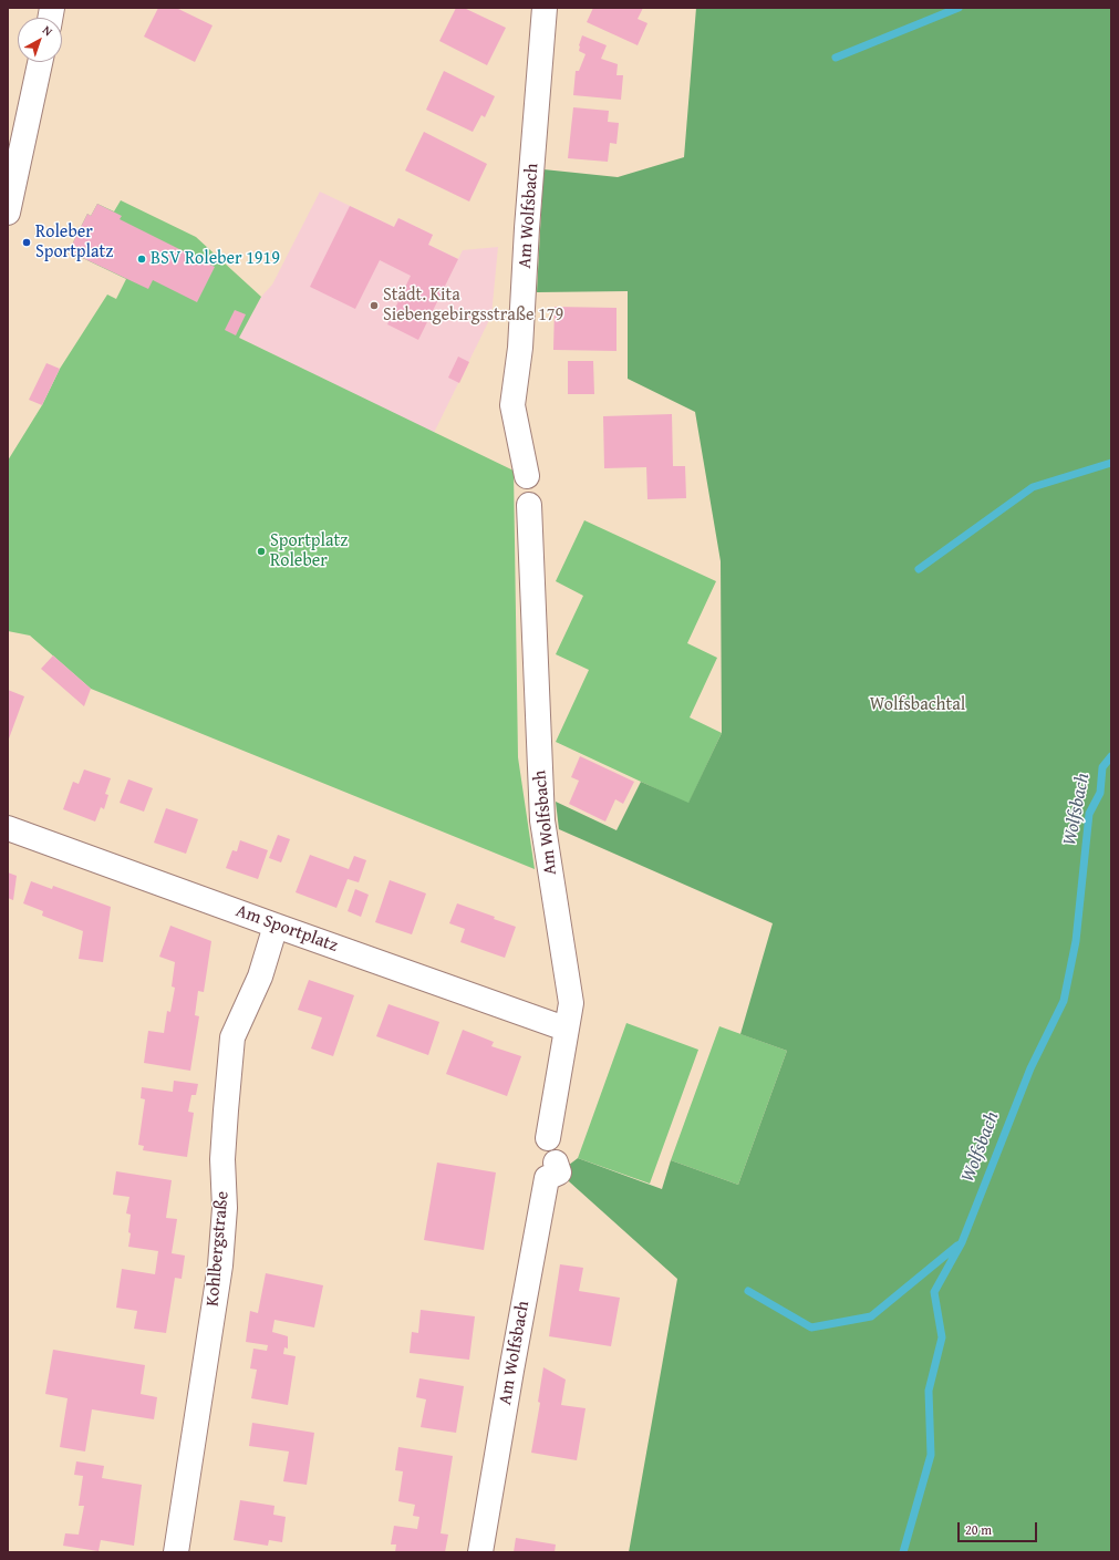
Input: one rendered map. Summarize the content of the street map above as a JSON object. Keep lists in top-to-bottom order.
{
  "streets": {
    "street": ["Am Wolfsbach", "Am Sportplatz", "Kohlbergstraße"]
  },
  "crossings": [
    ["Am Wolfsbach", "Am Sportplatz"],
    ["Am Sportplatz", "Kohlbergstraße"]
  ],
  "water": ["Wolfsbach"],
  "parks": ["Wolfsbachtal"],
  "places": [
    "Roleber Sportplatz",
    "BSV Roleber 1919",
    "Städt. Kita Siebengebirgsstraße 179",
    "Sportplatz Roleber"
  ],
  "scale_bar": "20 m",
  "north": "top right"
}
